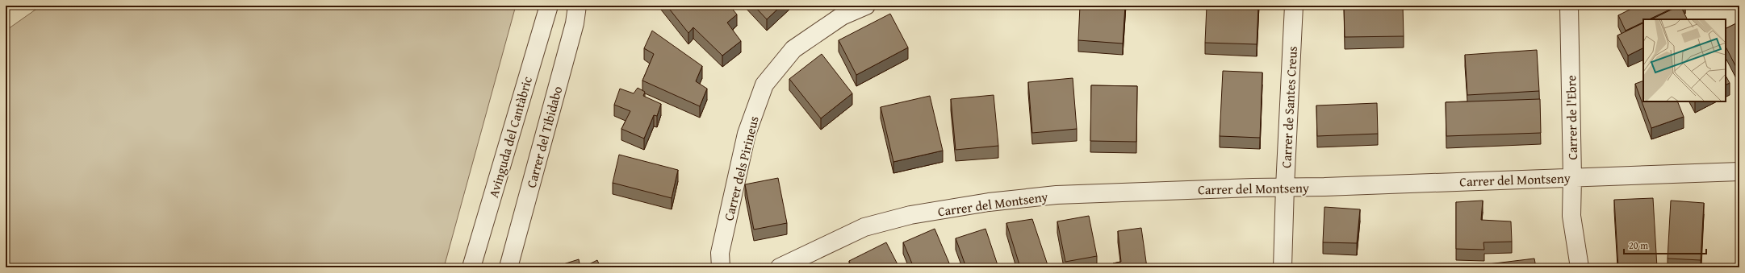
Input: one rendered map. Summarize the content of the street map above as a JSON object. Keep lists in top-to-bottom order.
{
  "streets": {
    "street": [
      "Carrer de Santes Creus",
      "Carrer de l'Ebre",
      "Avinguda del Cantàbric",
      "Carrer del Tibidabo",
      "Carrer dels Pirineus",
      "Carrer del Montseny"
    ]
  },
  "crossings": [
    ["Carrer de Santes Creus", "Carrer del Montseny"],
    ["Carrer de l'Ebre", "Carrer del Montseny"]
  ],
  "scale_bar": "20 m"
}
